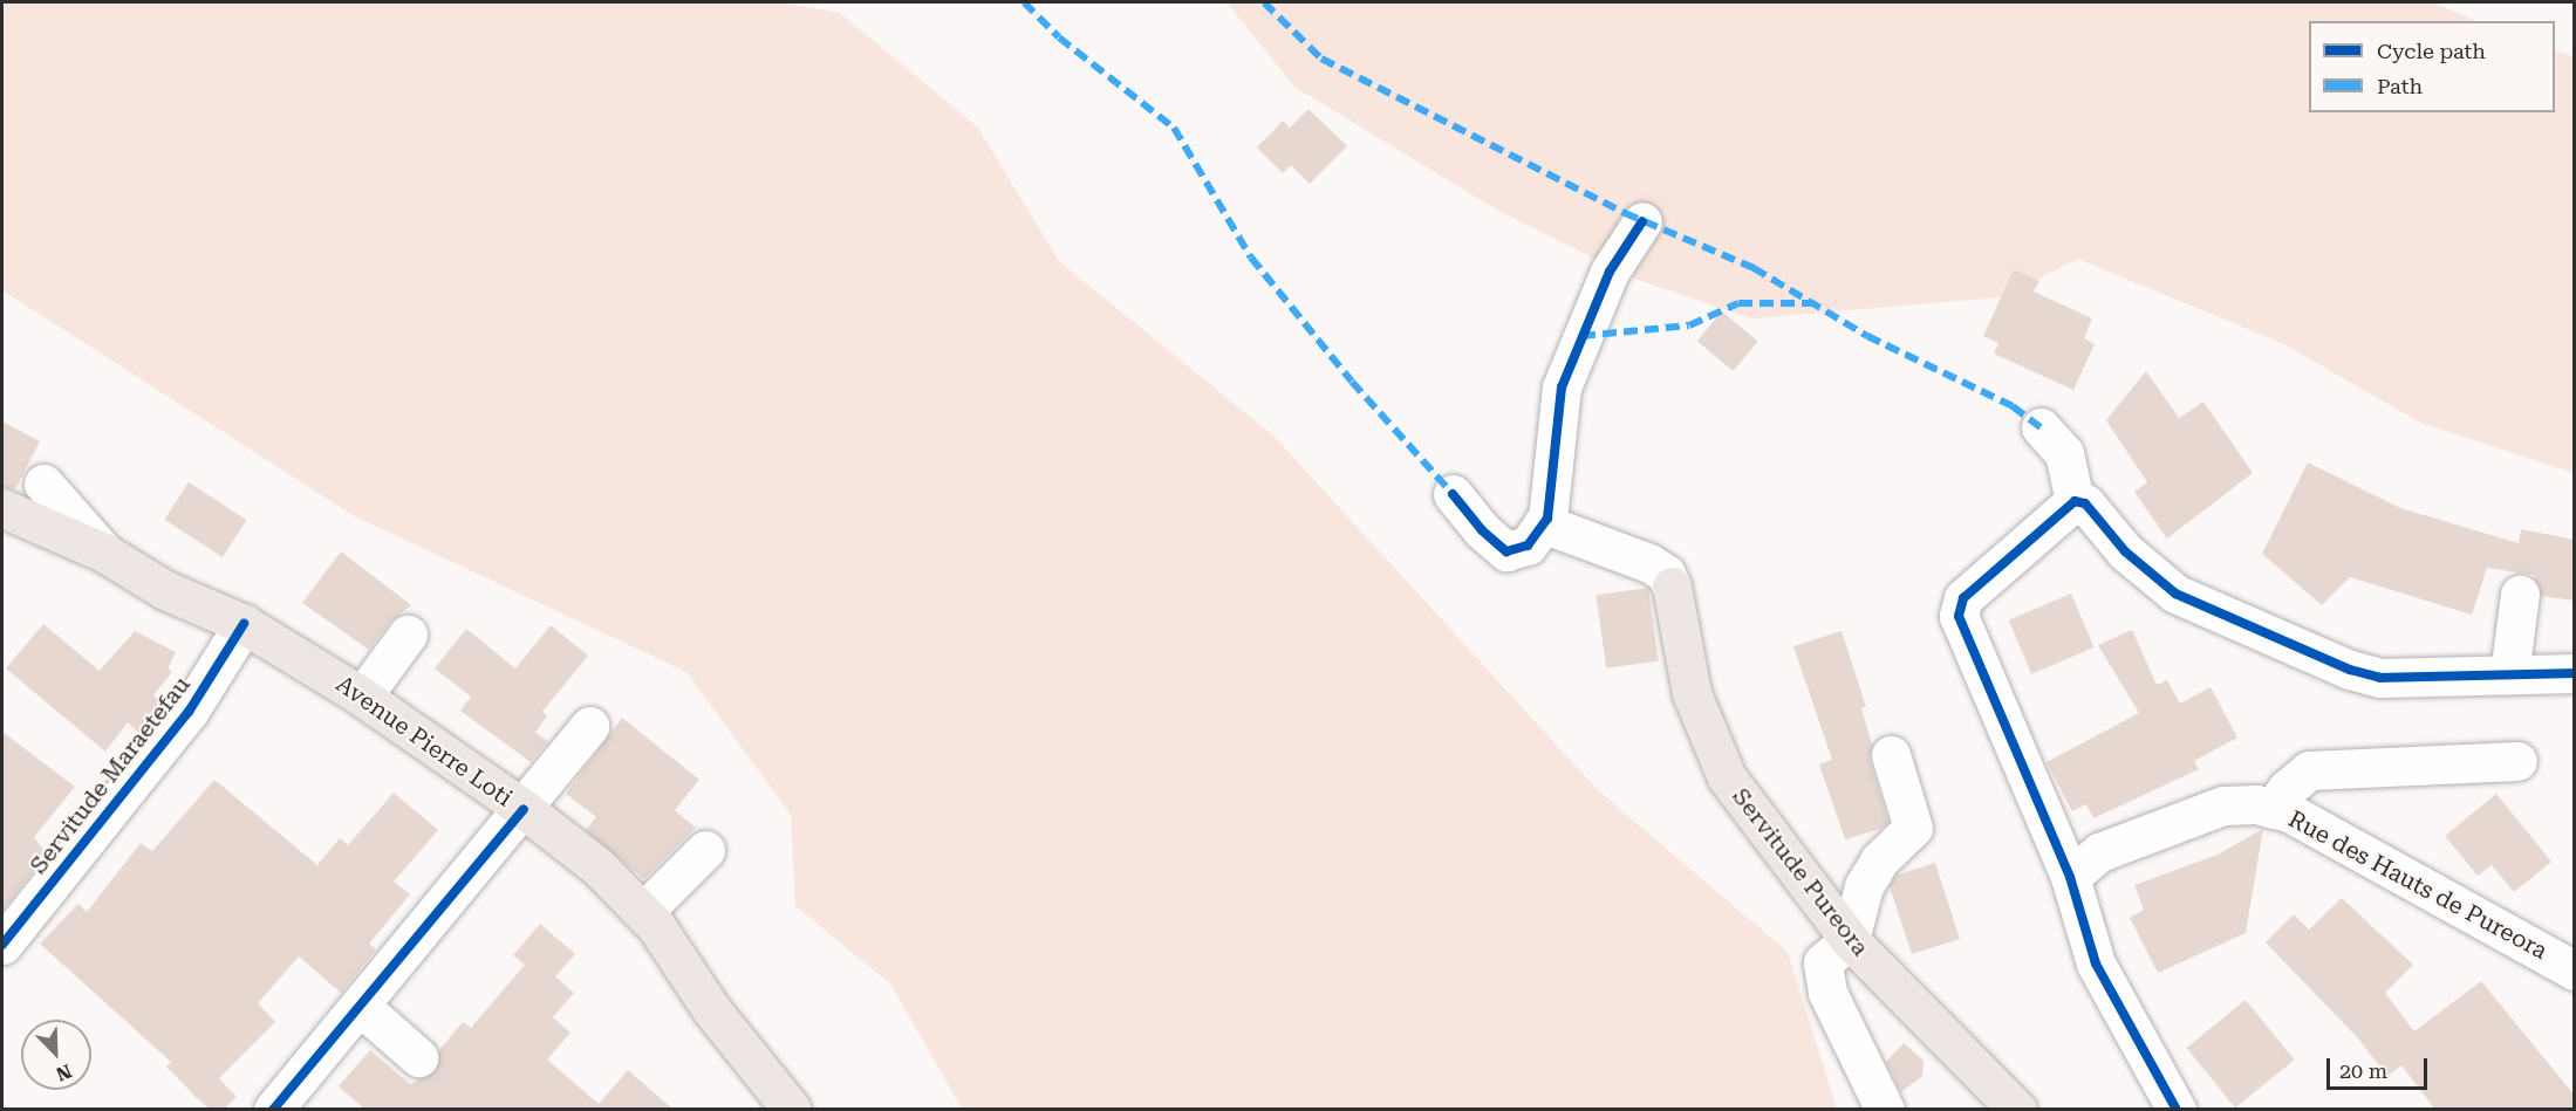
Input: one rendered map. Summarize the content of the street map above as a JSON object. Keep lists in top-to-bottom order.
{
  "streets": {
    "main road": ["Avenue Pierre Loti", "Servitude Pureora"],
    "street": ["Servitude Maraetefau", "Rue des Hauts de Pureora"]
  },
  "crossings": [
    ["Avenue Pierre Loti", "Servitude Maraetefau"]
  ],
  "legend": ["Cycle path", "Path"],
  "scale_bar": "20 m",
  "north": "bottom right"
}
